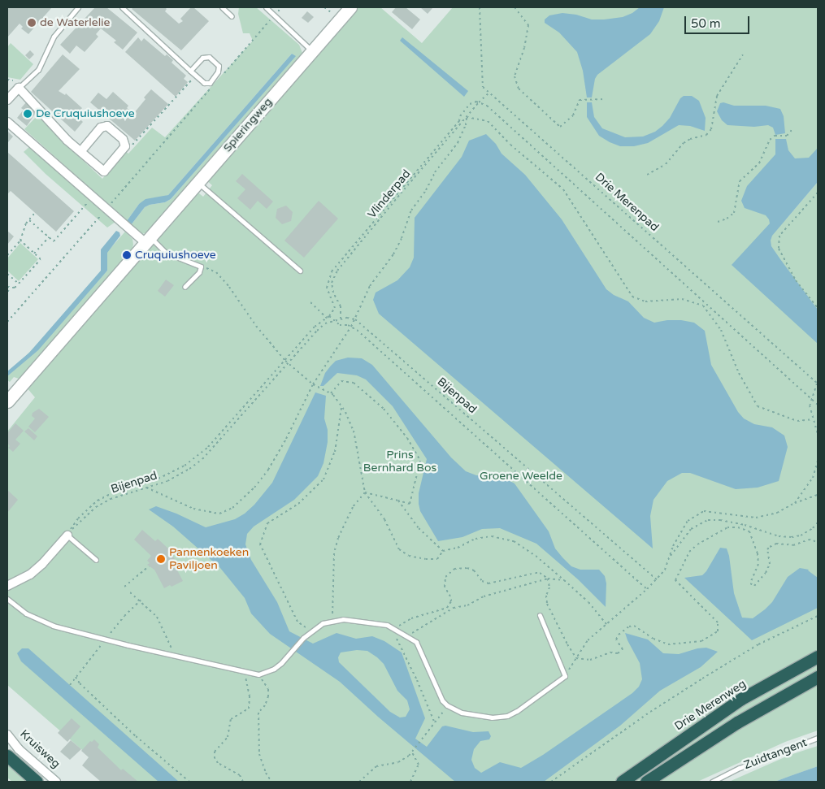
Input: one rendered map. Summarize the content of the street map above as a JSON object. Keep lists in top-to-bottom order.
{
  "streets": {
    "highway": ["Drie Merenweg"],
    "street": ["Spieringweg", "Kruisweg"],
    "lane": ["Zuidtangent"],
    "path": ["Vlinderpad", "Drie Merenpad", "Bijenpad"]
  },
  "crossings": [
    ["Vlinderpad", "Drie Merenpad"],
    ["Vlinderpad", "Bijenpad"]
  ],
  "parks": ["Prins Bernhard Bos", "Groene Weelde"],
  "places": [
    "de Waterlelie",
    "De Cruquiushoeve",
    "Cruquiushoeve",
    "Pannenkoeken Paviljoen"
  ],
  "scale_bar": "50 m"
}
